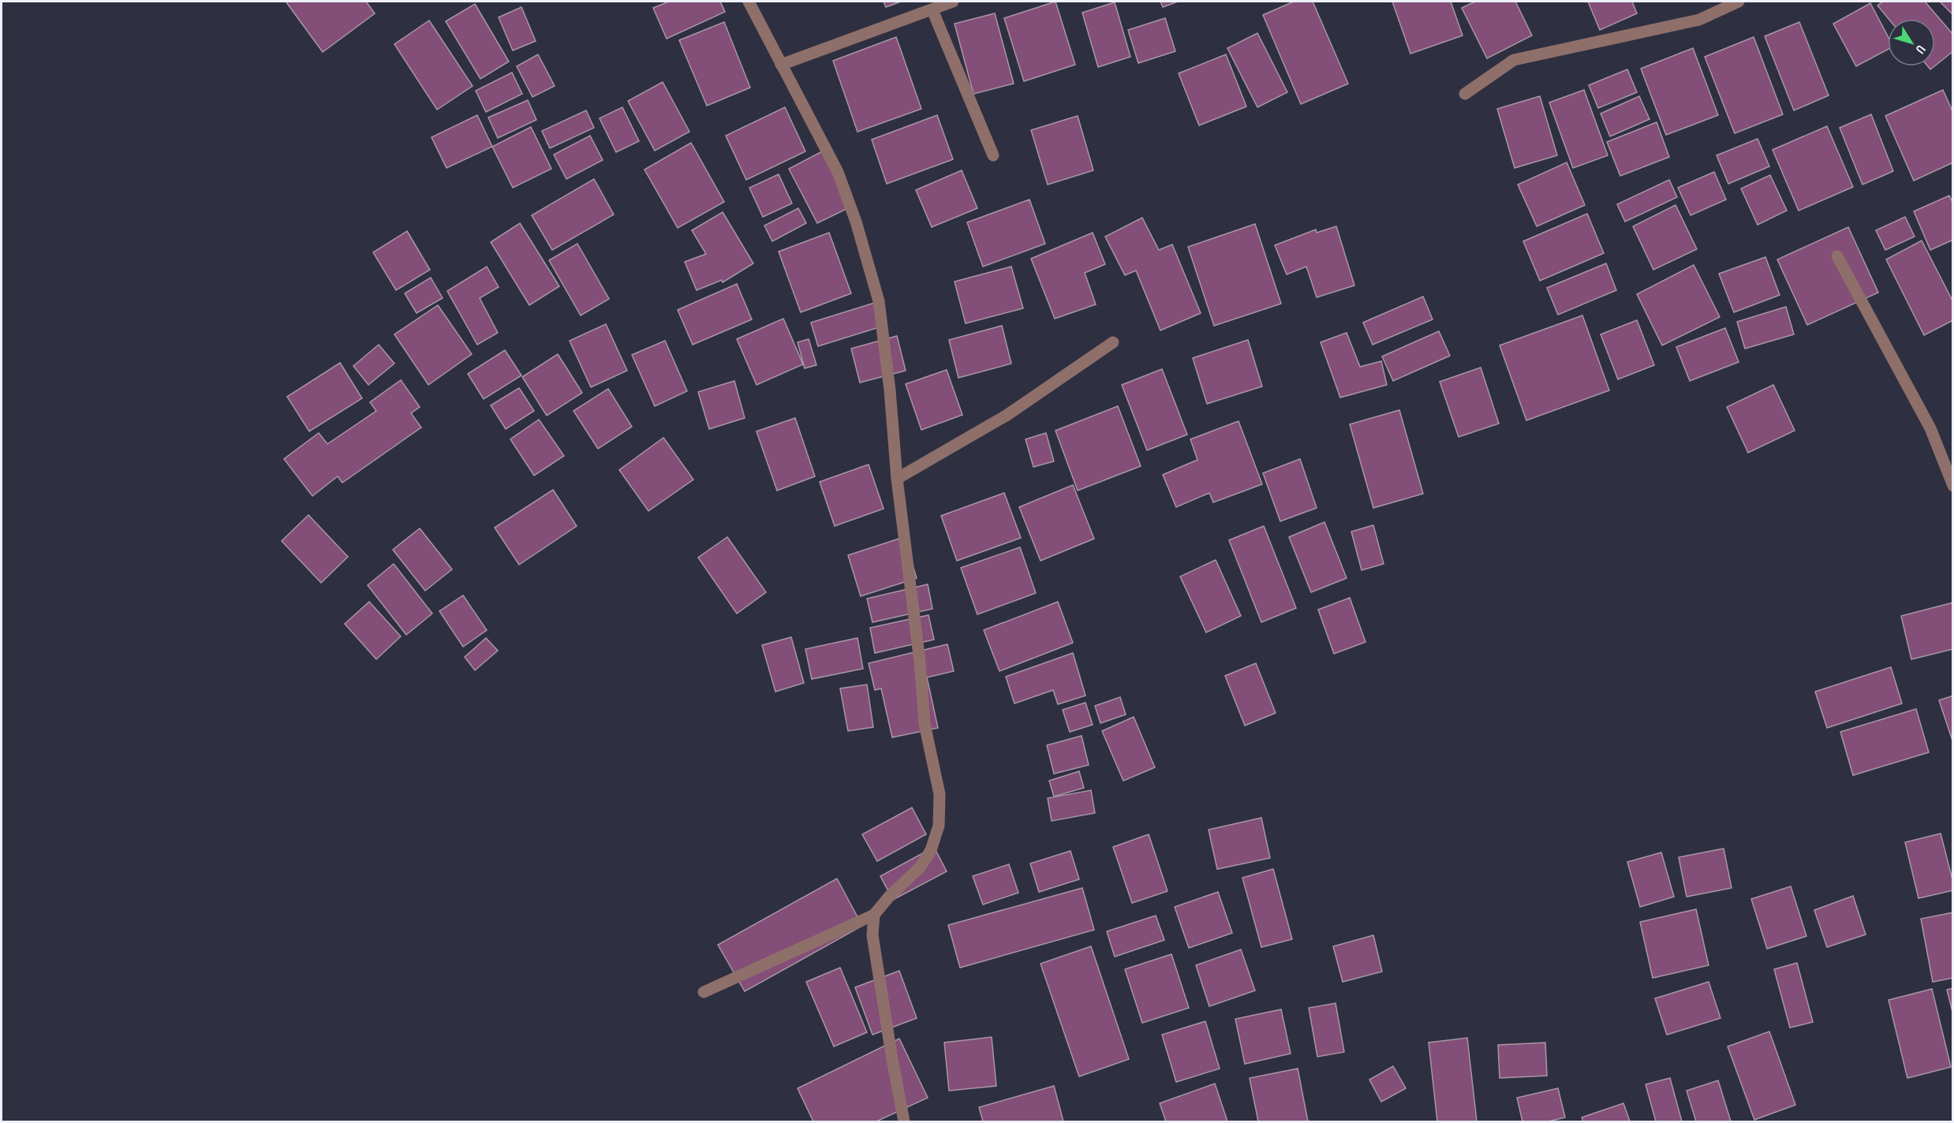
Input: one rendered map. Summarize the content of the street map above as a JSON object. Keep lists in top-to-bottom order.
{
  "north": "bottom right"
}
